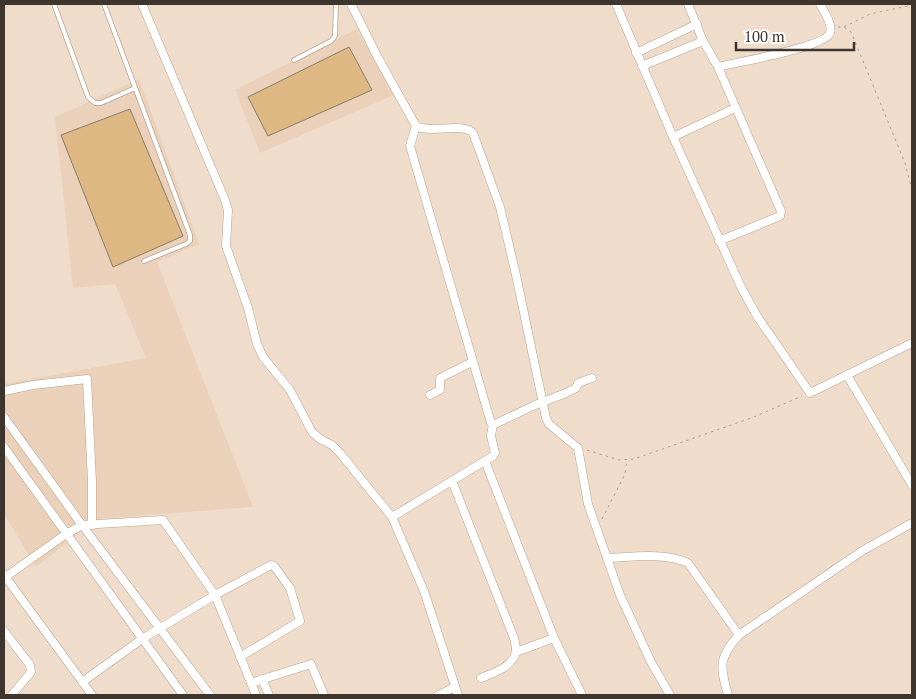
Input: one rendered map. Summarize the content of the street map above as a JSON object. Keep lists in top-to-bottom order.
{
  "scale_bar": "100 m"
}
